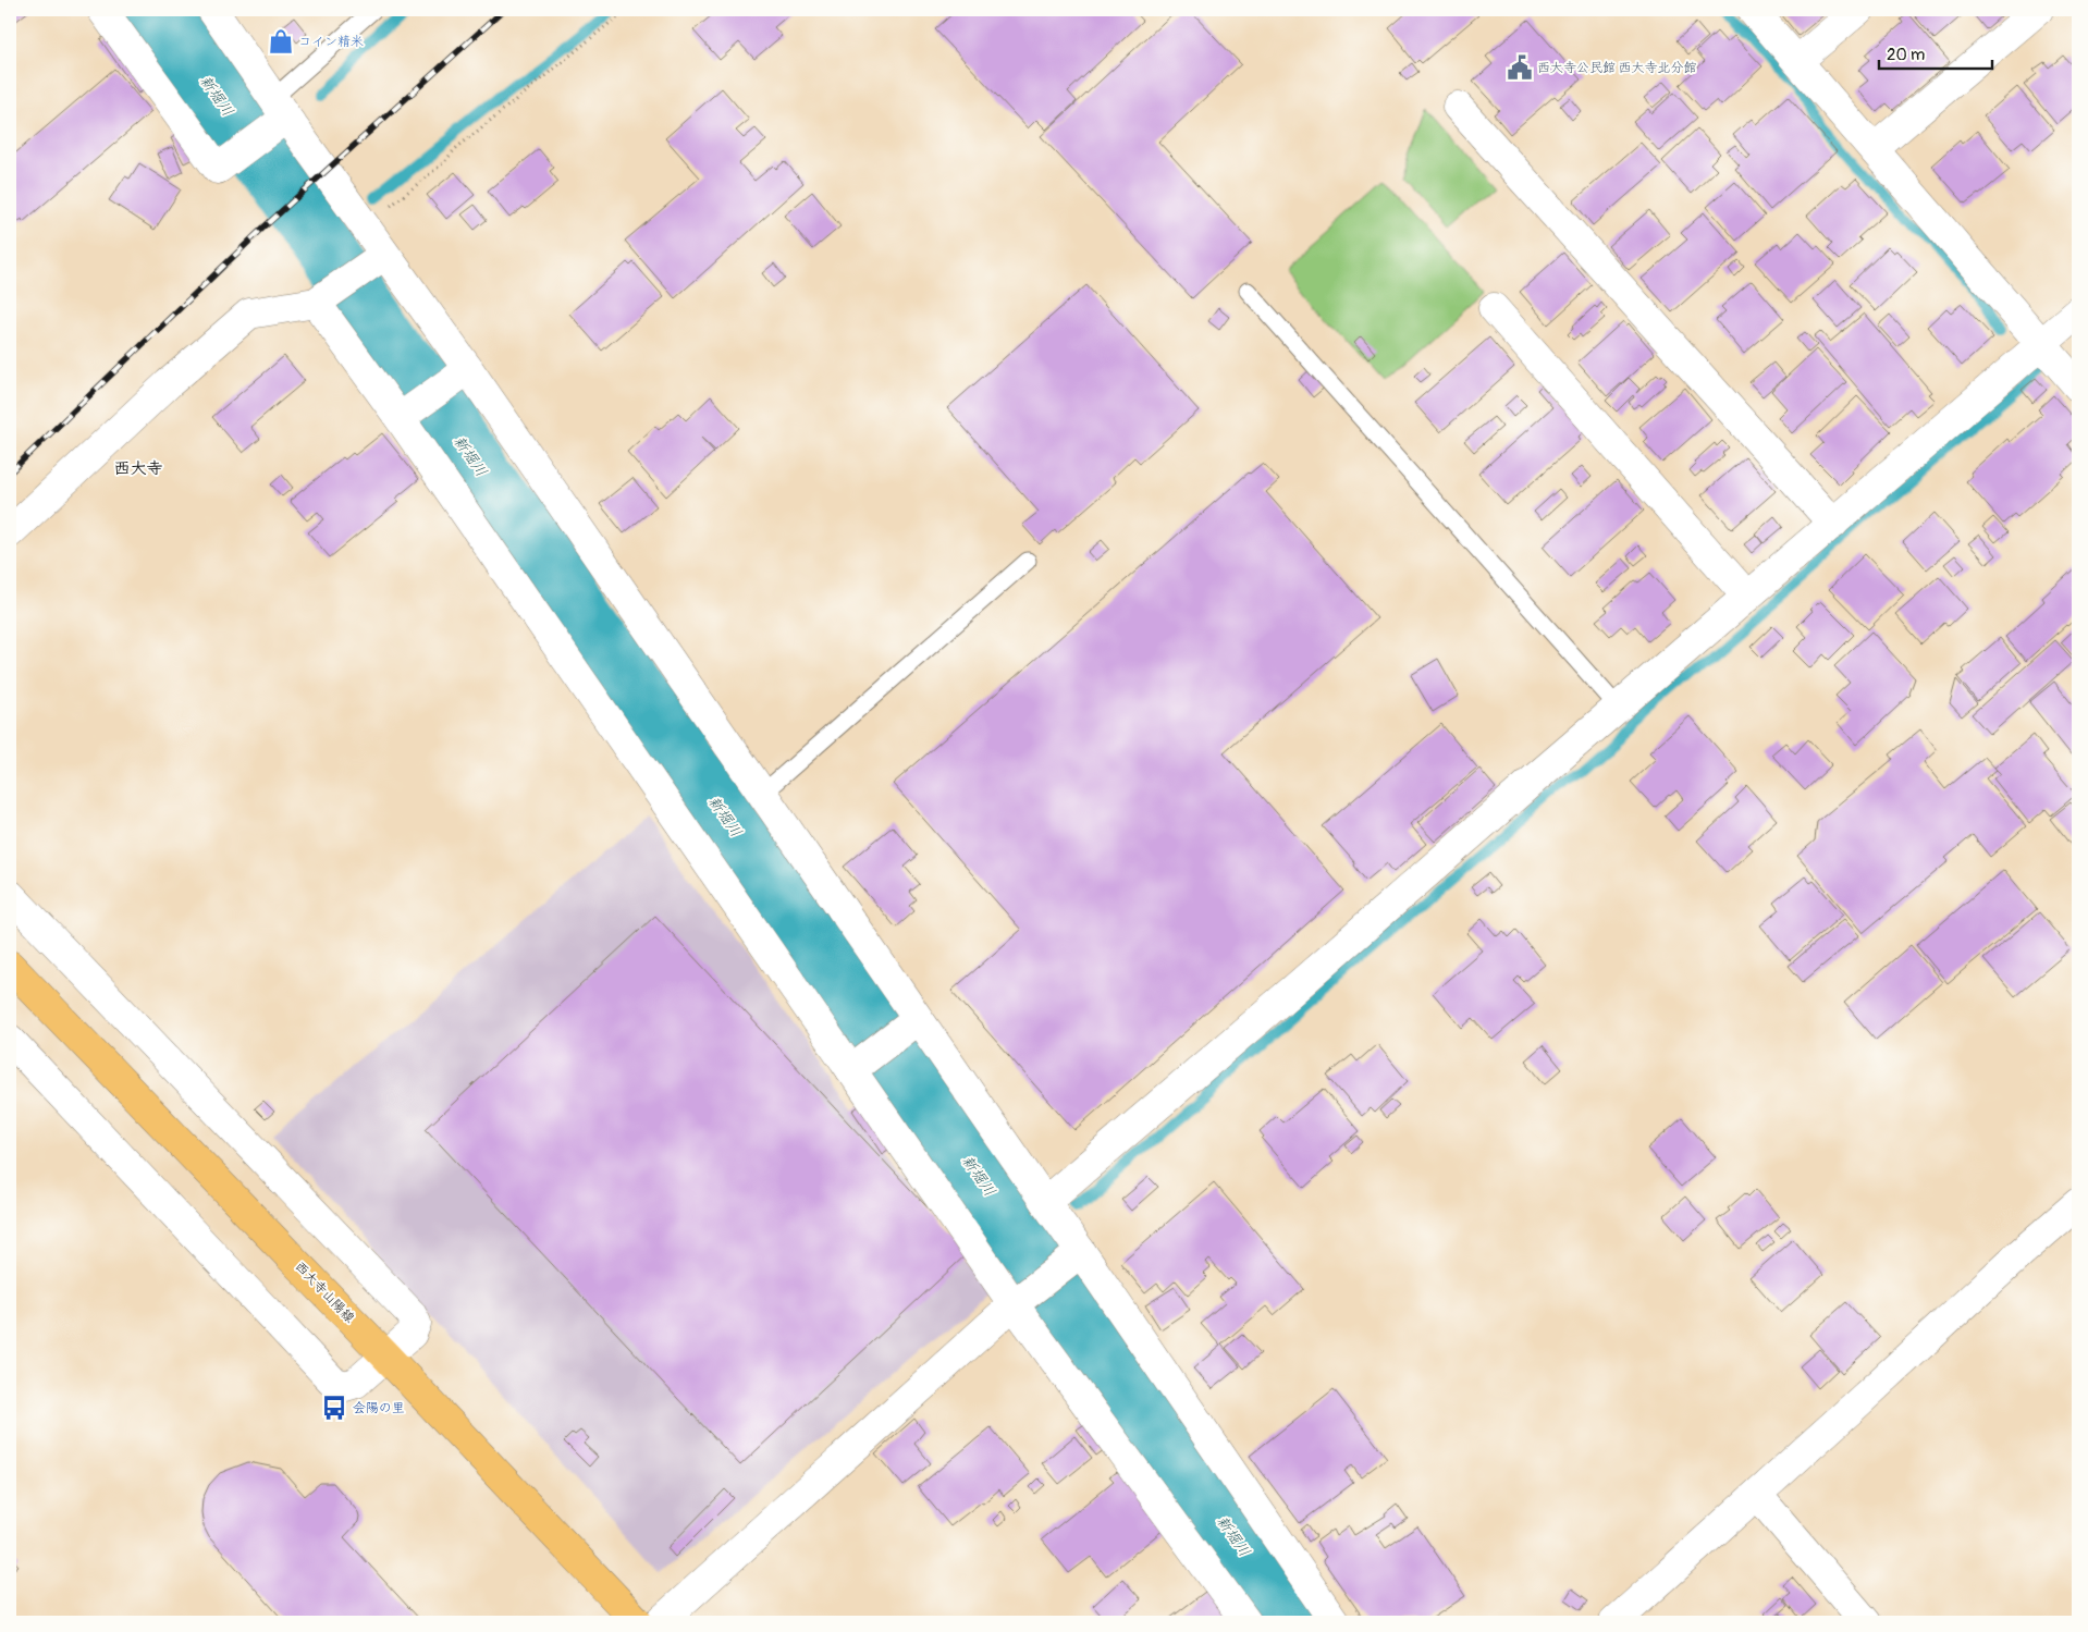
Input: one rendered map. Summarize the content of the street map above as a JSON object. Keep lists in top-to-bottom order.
{
  "streets": {
    "main road": ["西大寺山陽線"]
  },
  "districts": ["西大寺"],
  "water": ["新堀川"],
  "places": {
    "shop": ["コイン精米"],
    "public building": ["西大寺公民館 西大寺北分館"],
    "bus stop": ["会陽の里"]
  },
  "scale_bar": "20 m"
}
